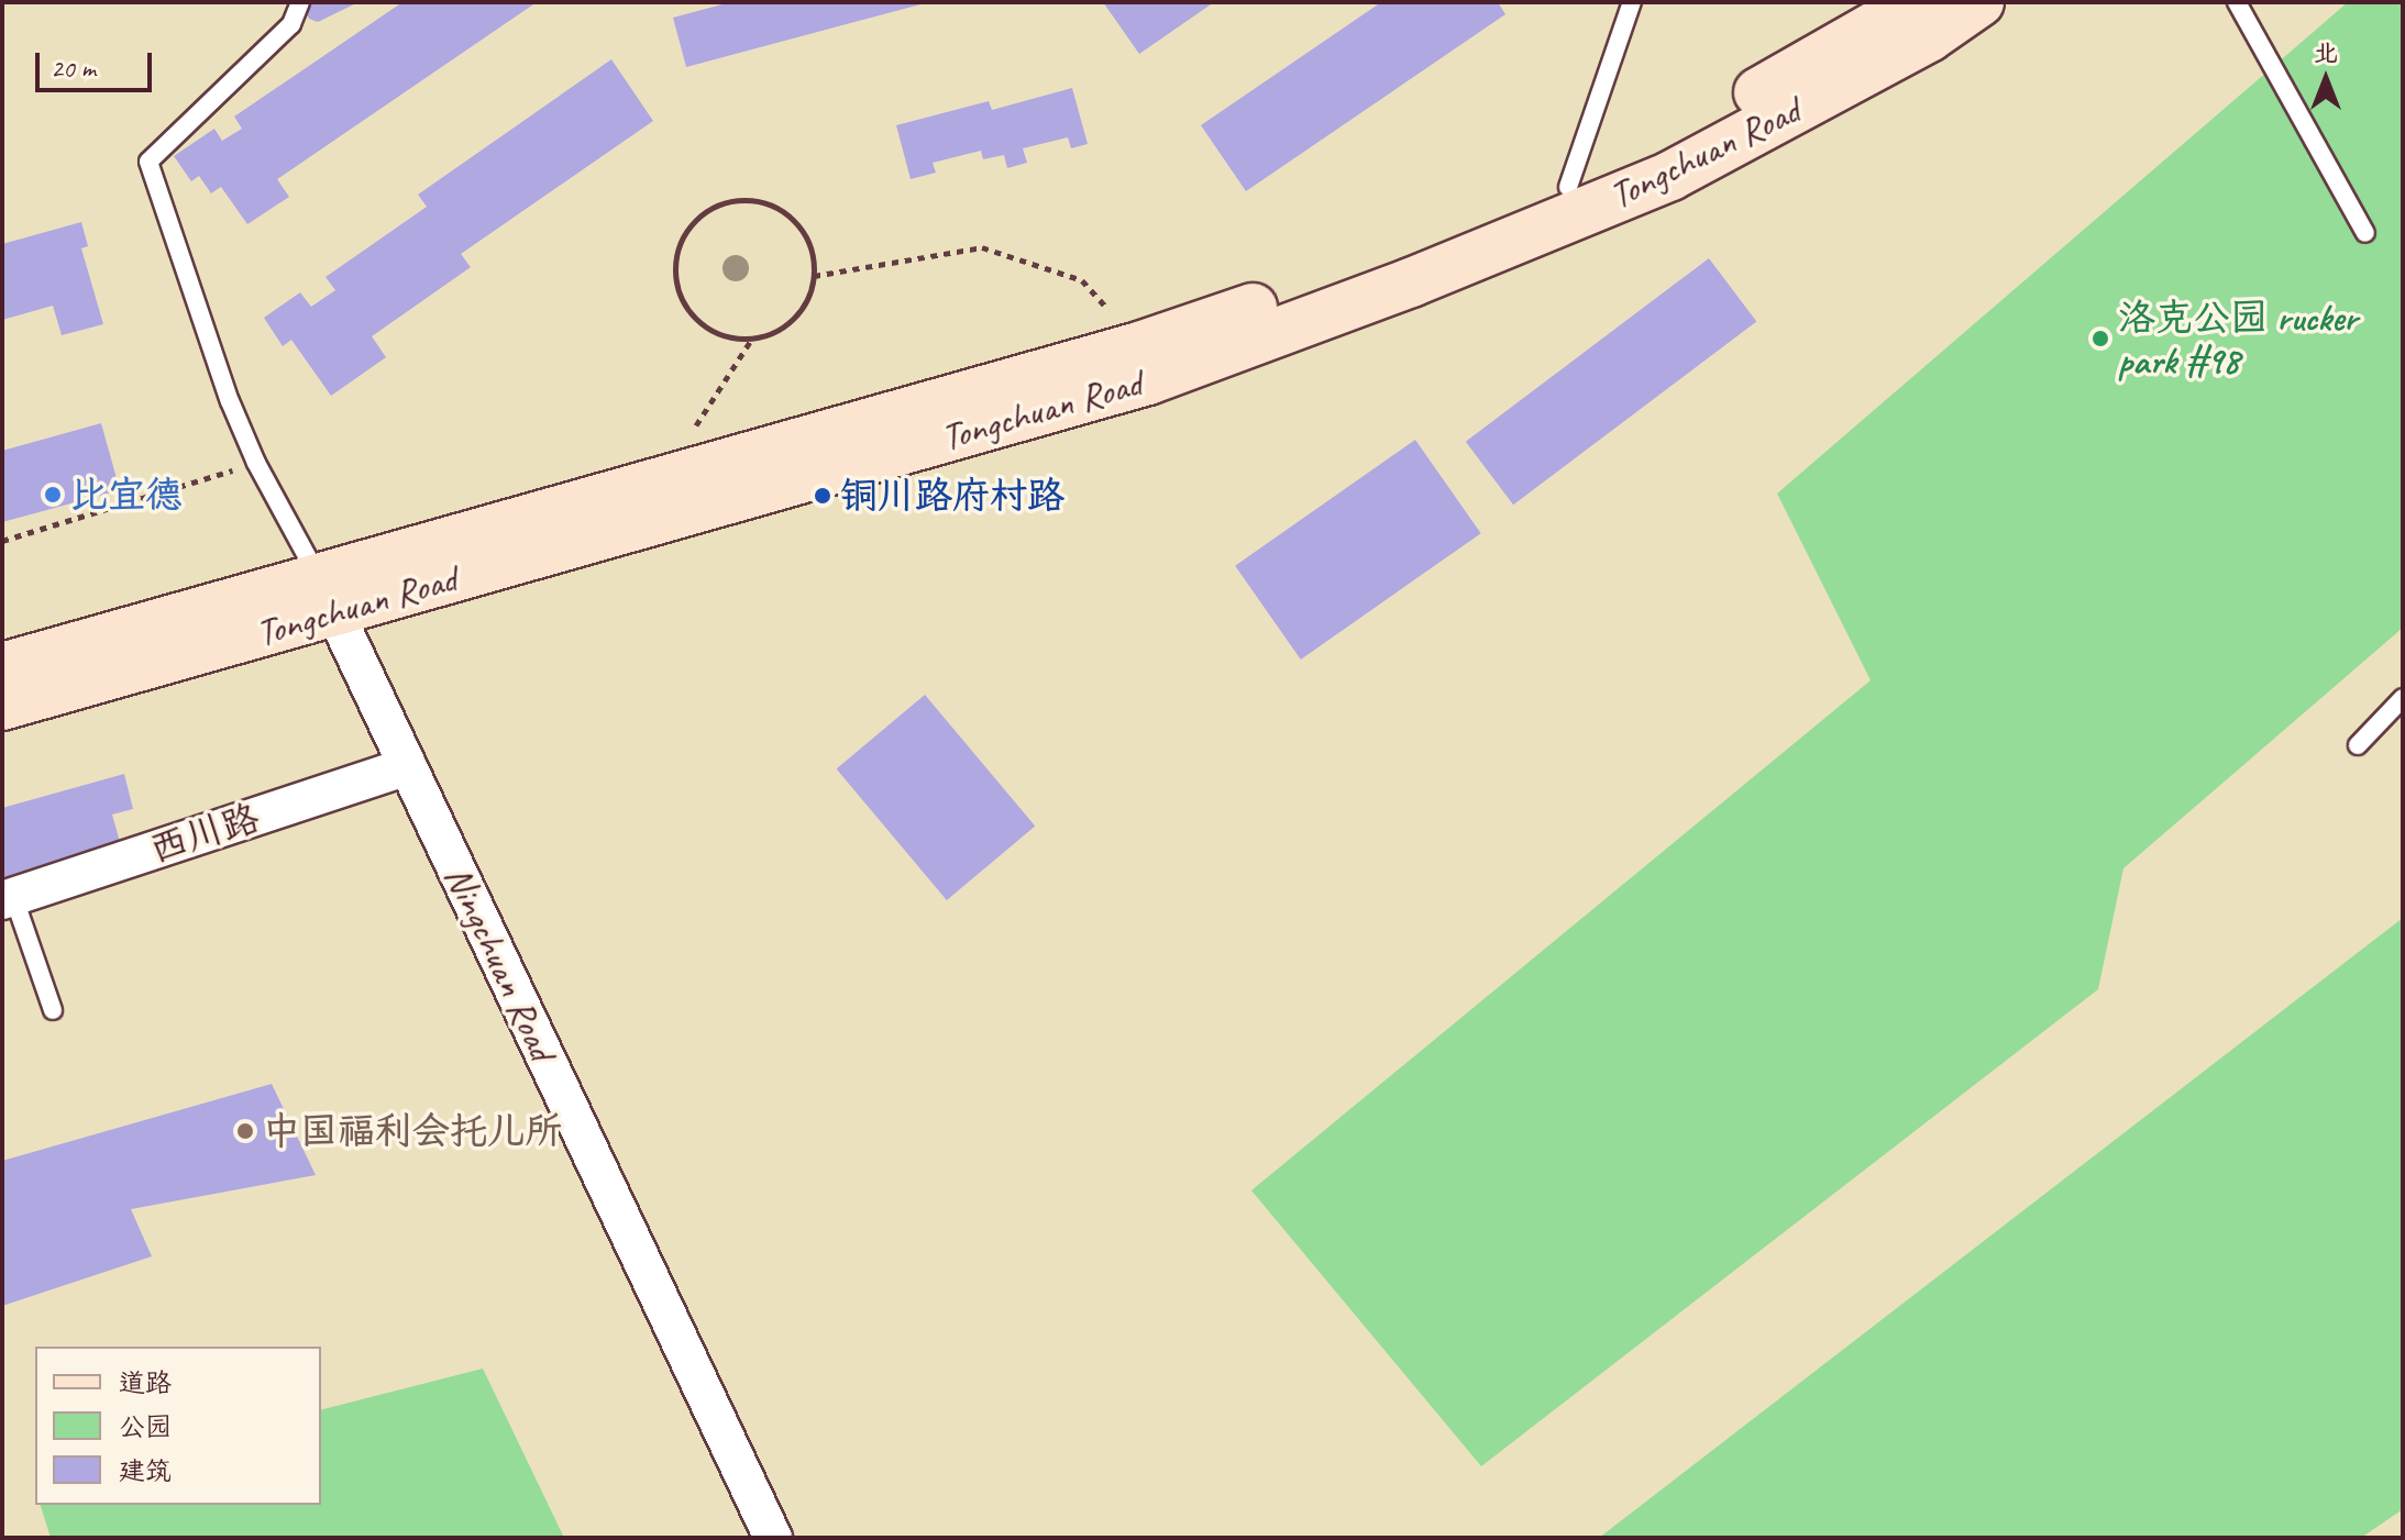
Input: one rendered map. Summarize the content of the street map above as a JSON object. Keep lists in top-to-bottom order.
{
  "streets": {
    "main road": ["Tongchuan Road"],
    "street": ["西川路", "Ningchuan Road"]
  },
  "crossings": [
    ["Tongchuan Road", "Ningchuan Road"],
    ["西川路", "Ningchuan Road"]
  ],
  "places": [
    "洛克公园 rucker park #98",
    "比宜德",
    "铜川路府村路",
    "中国福利会托儿所"
  ],
  "legend": ["道路", "公园", "建筑"],
  "scale_bar": "20 m",
  "north": "top"
}
